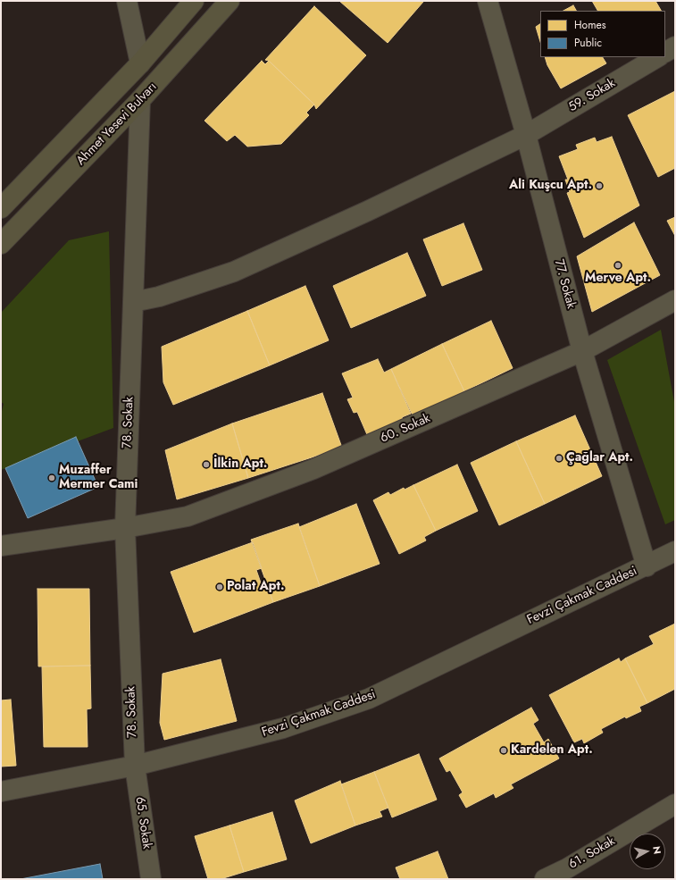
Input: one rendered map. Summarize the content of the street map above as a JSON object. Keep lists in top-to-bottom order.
{
  "streets": {
    "main road": ["Ahmet Yesevi Bulvarı"],
    "street": [
      "59. Sokak",
      "77. Sokak",
      "78. Sokak",
      "60. Sokak",
      "Fevzi Çakmak Caddesi",
      "65. Sokak",
      "61. Sokak"
    ]
  },
  "crossings": [
    ["59. Sokak", "77. Sokak"],
    ["59. Sokak", "78. Sokak"],
    ["Ahmet Yesevi Bulvarı", "78. Sokak"],
    ["77. Sokak", "60. Sokak"],
    ["77. Sokak", "Fevzi Çakmak Caddesi"],
    ["78. Sokak", "60. Sokak"],
    ["78. Sokak", "Fevzi Çakmak Caddesi"],
    ["78. Sokak", "65. Sokak"],
    ["Fevzi Çakmak Caddesi", "65. Sokak"]
  ],
  "places": [
    "Ali Kuşcu Apt.",
    "Merve Apt.",
    "Çağlar Apt.",
    "İlkin Apt.",
    "Muzaffer Mermer Cami",
    "Polat Apt.",
    "Kardelen Apt."
  ],
  "legend": ["Homes", "Public"],
  "north": "right"
}
